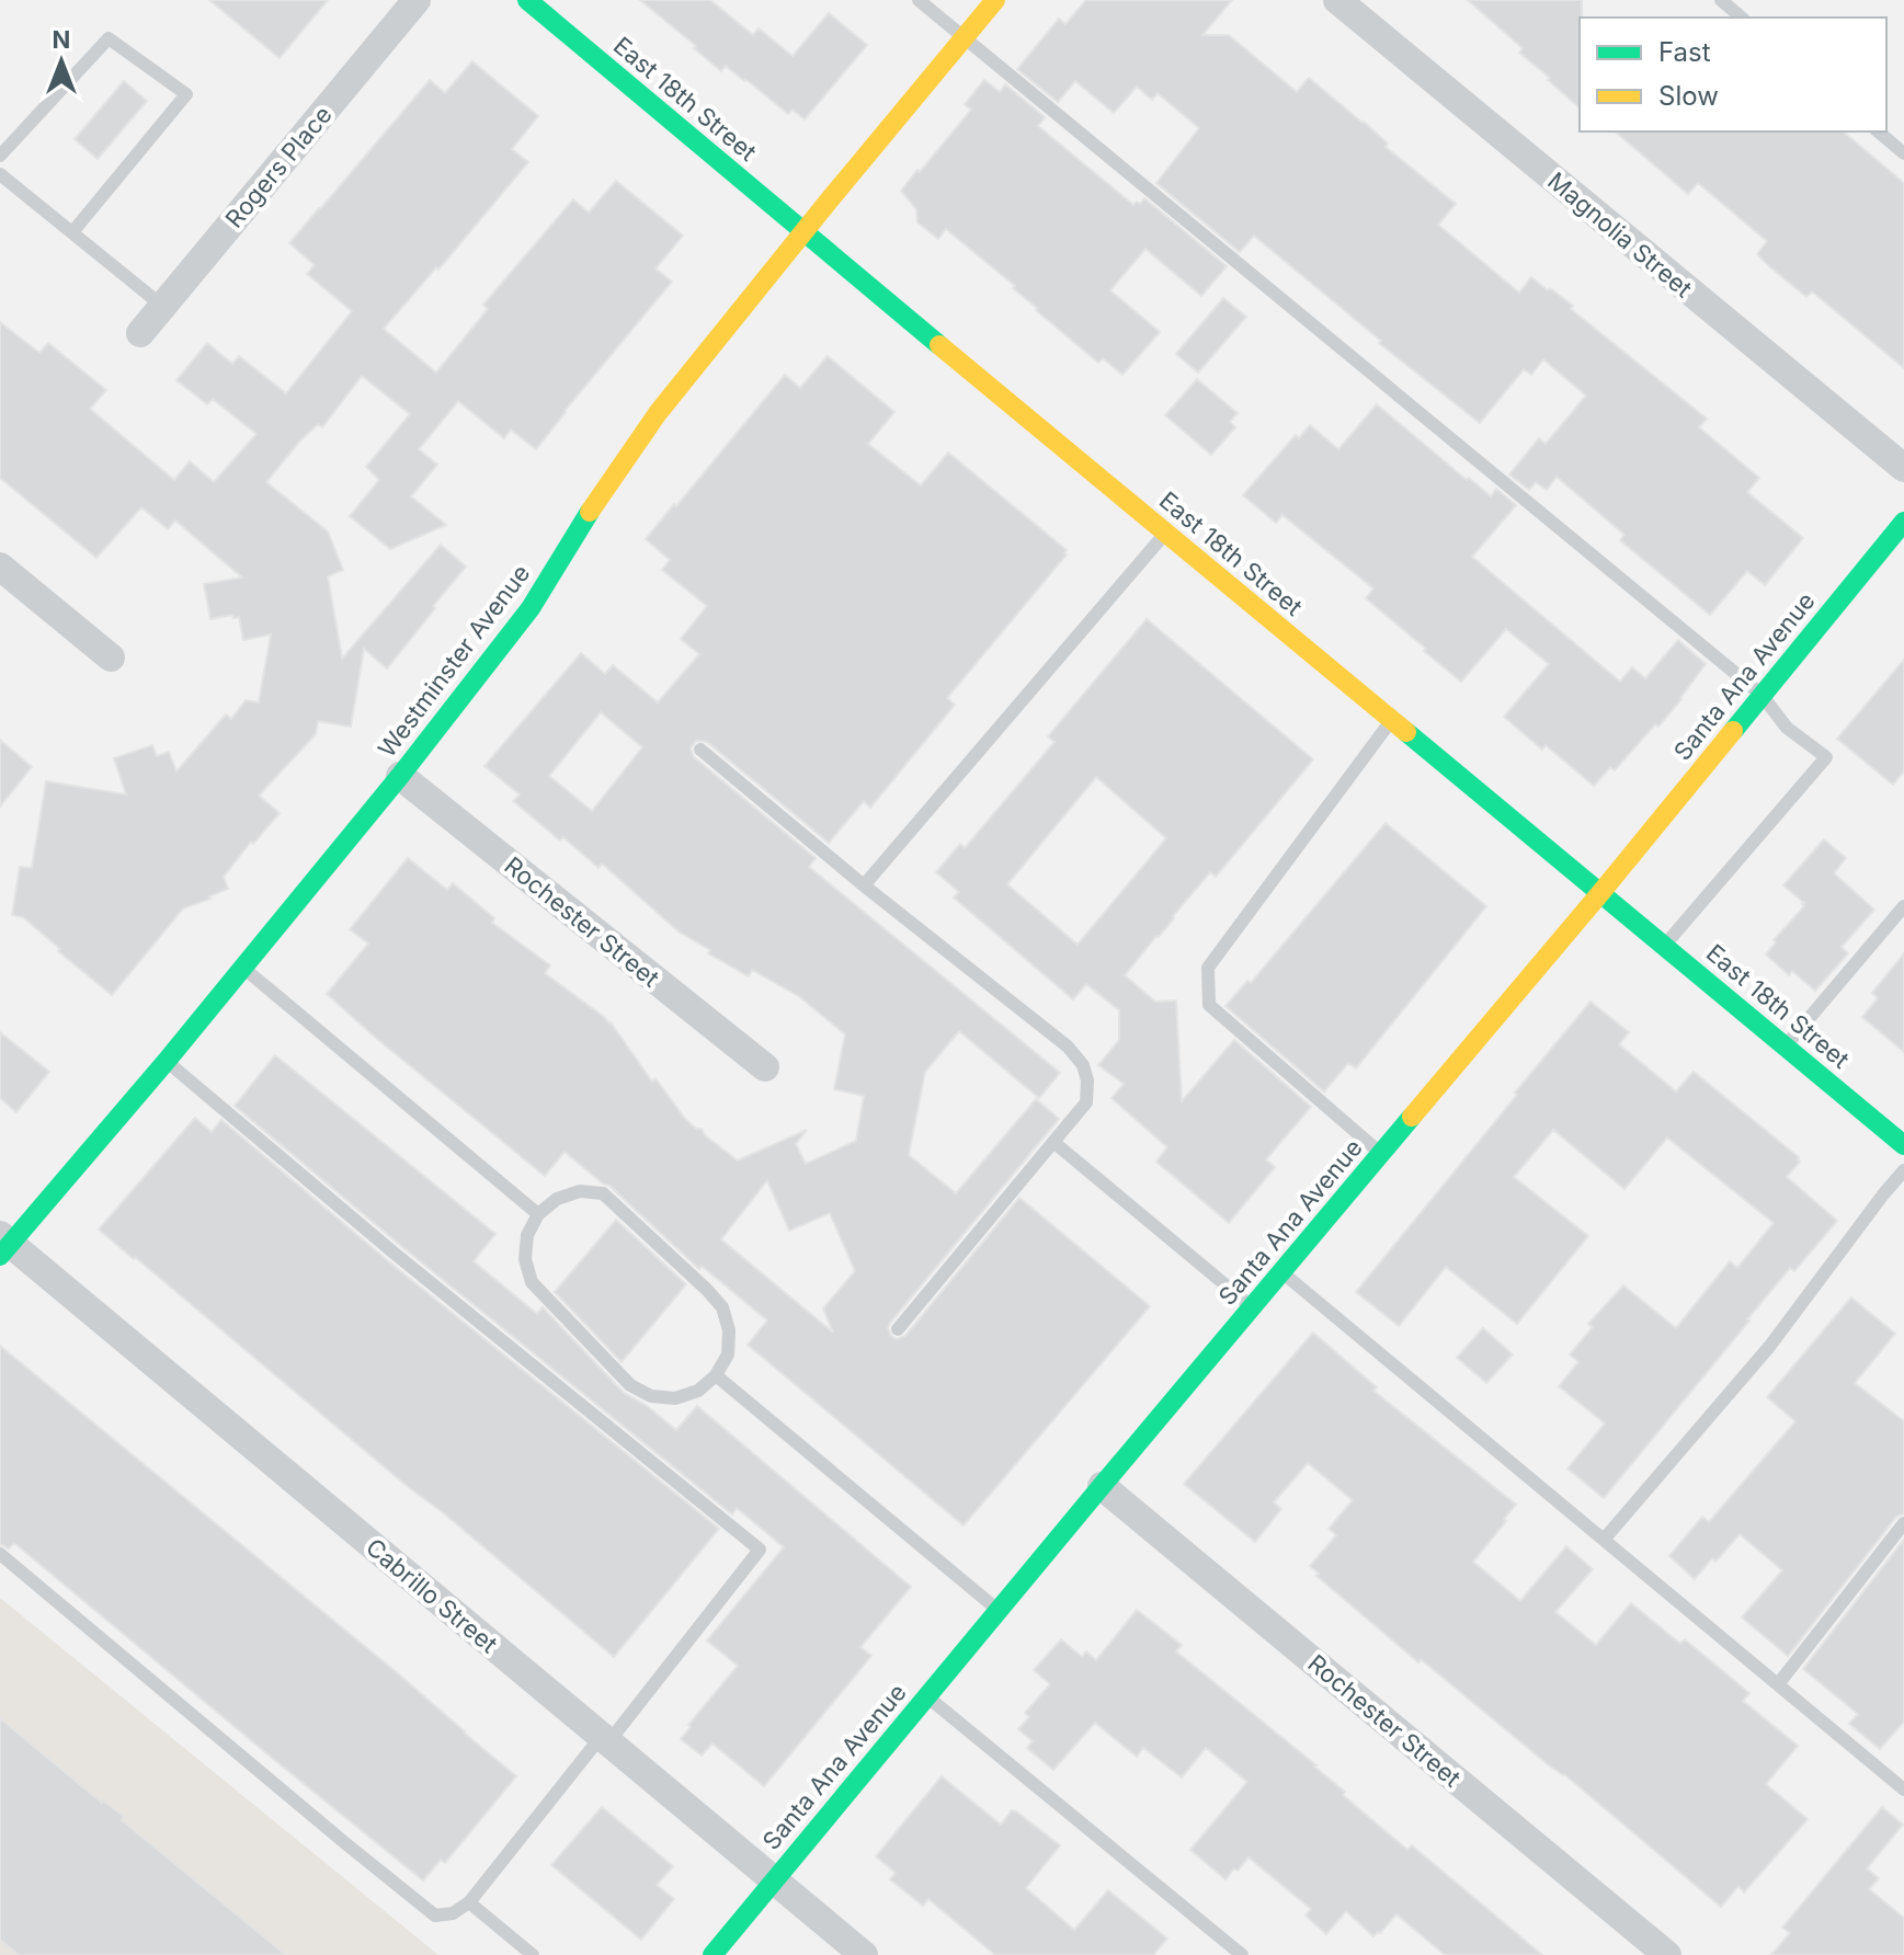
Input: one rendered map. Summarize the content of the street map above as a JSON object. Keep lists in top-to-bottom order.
{
  "streets": {
    "street": [
      "East 18th Street",
      "Rogers Place",
      "Magnolia Street",
      "Westminster Avenue",
      "Santa Ana Avenue",
      "Rochester Street",
      "Cabrillo Street"
    ]
  },
  "crossings": [
    ["East 18th Street", "Westminster Avenue"],
    ["East 18th Street", "Santa Ana Avenue"],
    ["Westminster Avenue", "Rochester Street"],
    ["Westminster Avenue", "Cabrillo Street"],
    ["Santa Ana Avenue", "Rochester Street"],
    ["Santa Ana Avenue", "Cabrillo Street"]
  ],
  "legend": ["Fast", "Slow"],
  "north": "top"
}
